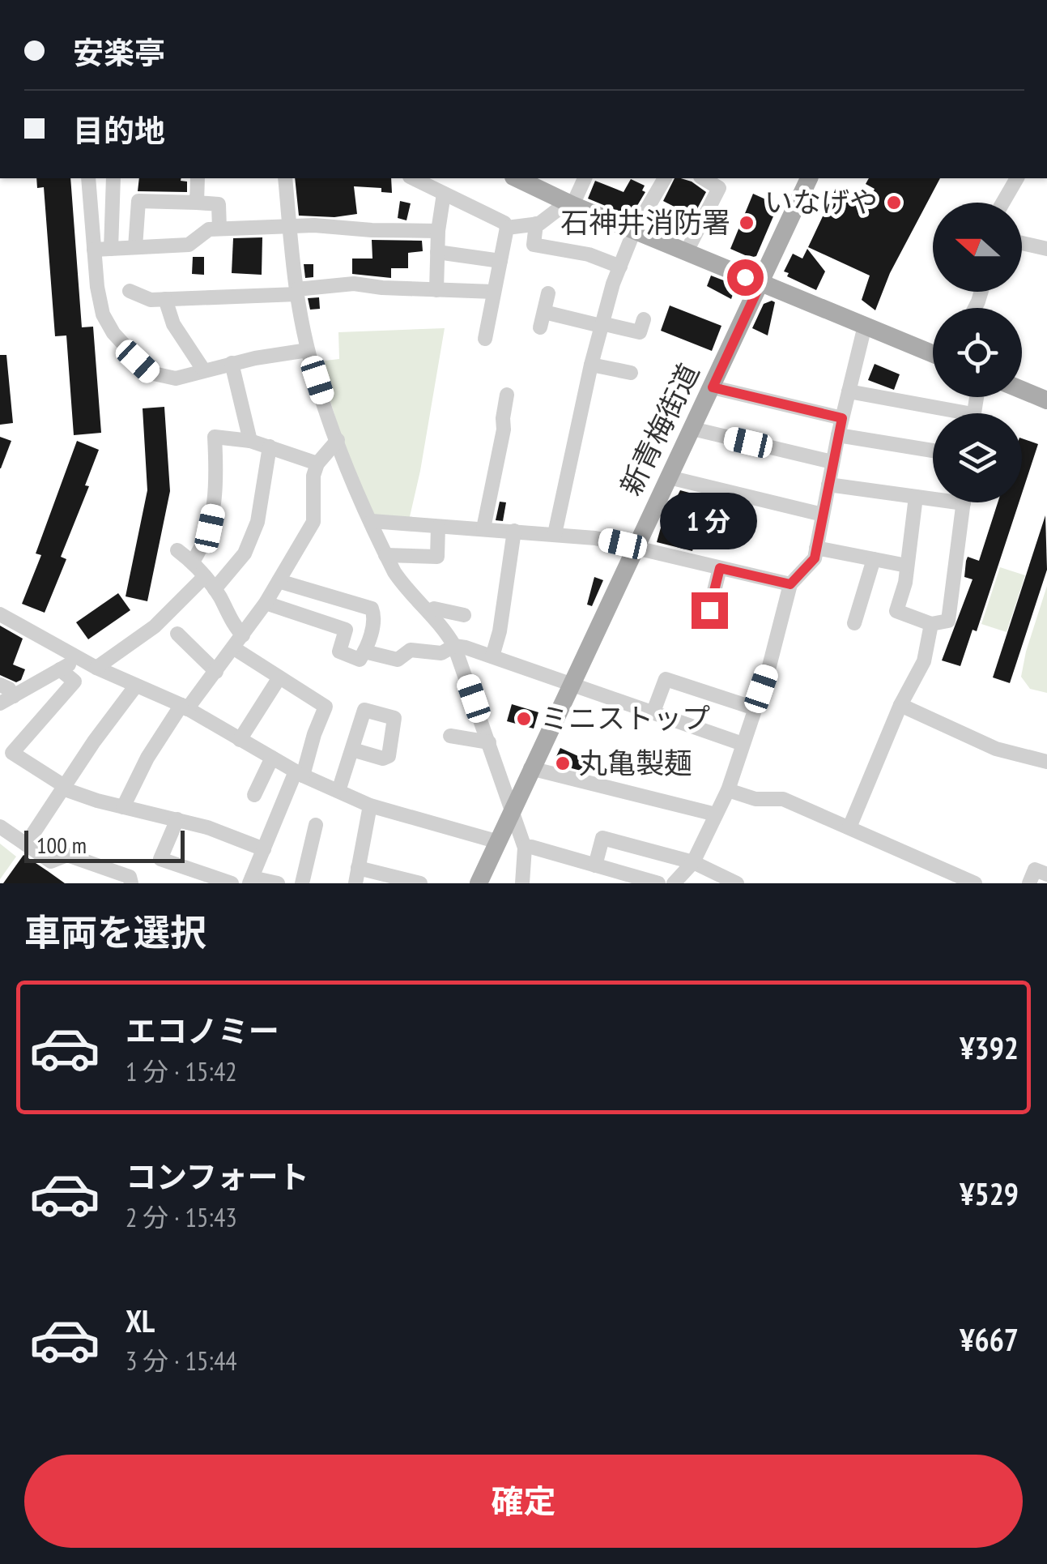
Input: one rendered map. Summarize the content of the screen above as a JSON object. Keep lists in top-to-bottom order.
{
  "streets": {
    "main road": ["新青梅街道"]
  },
  "places": [
    "いなげや",
    "石神井消防署",
    "ミニストップ",
    "丸亀製麺"
  ],
  "scale_bar": "100 m",
  "north": "left",
  "page": {
    "banner": ["安楽亭", "目的地"],
    "bubble": "1 分",
    "scale": "100 m",
    "heading": "車両を選択",
    "list": [
      {
        "name": "エコノミー",
        "note": "1 分 · 15:42",
        "value": "¥392"
      },
      {
        "name": "コンフォート",
        "note": "2 分 · 15:43",
        "value": "¥529"
      },
      {
        "name": "XL",
        "note": "3 分 · 15:44",
        "value": "¥667"
      }
    ],
    "buttons": "確定"
  }
}
